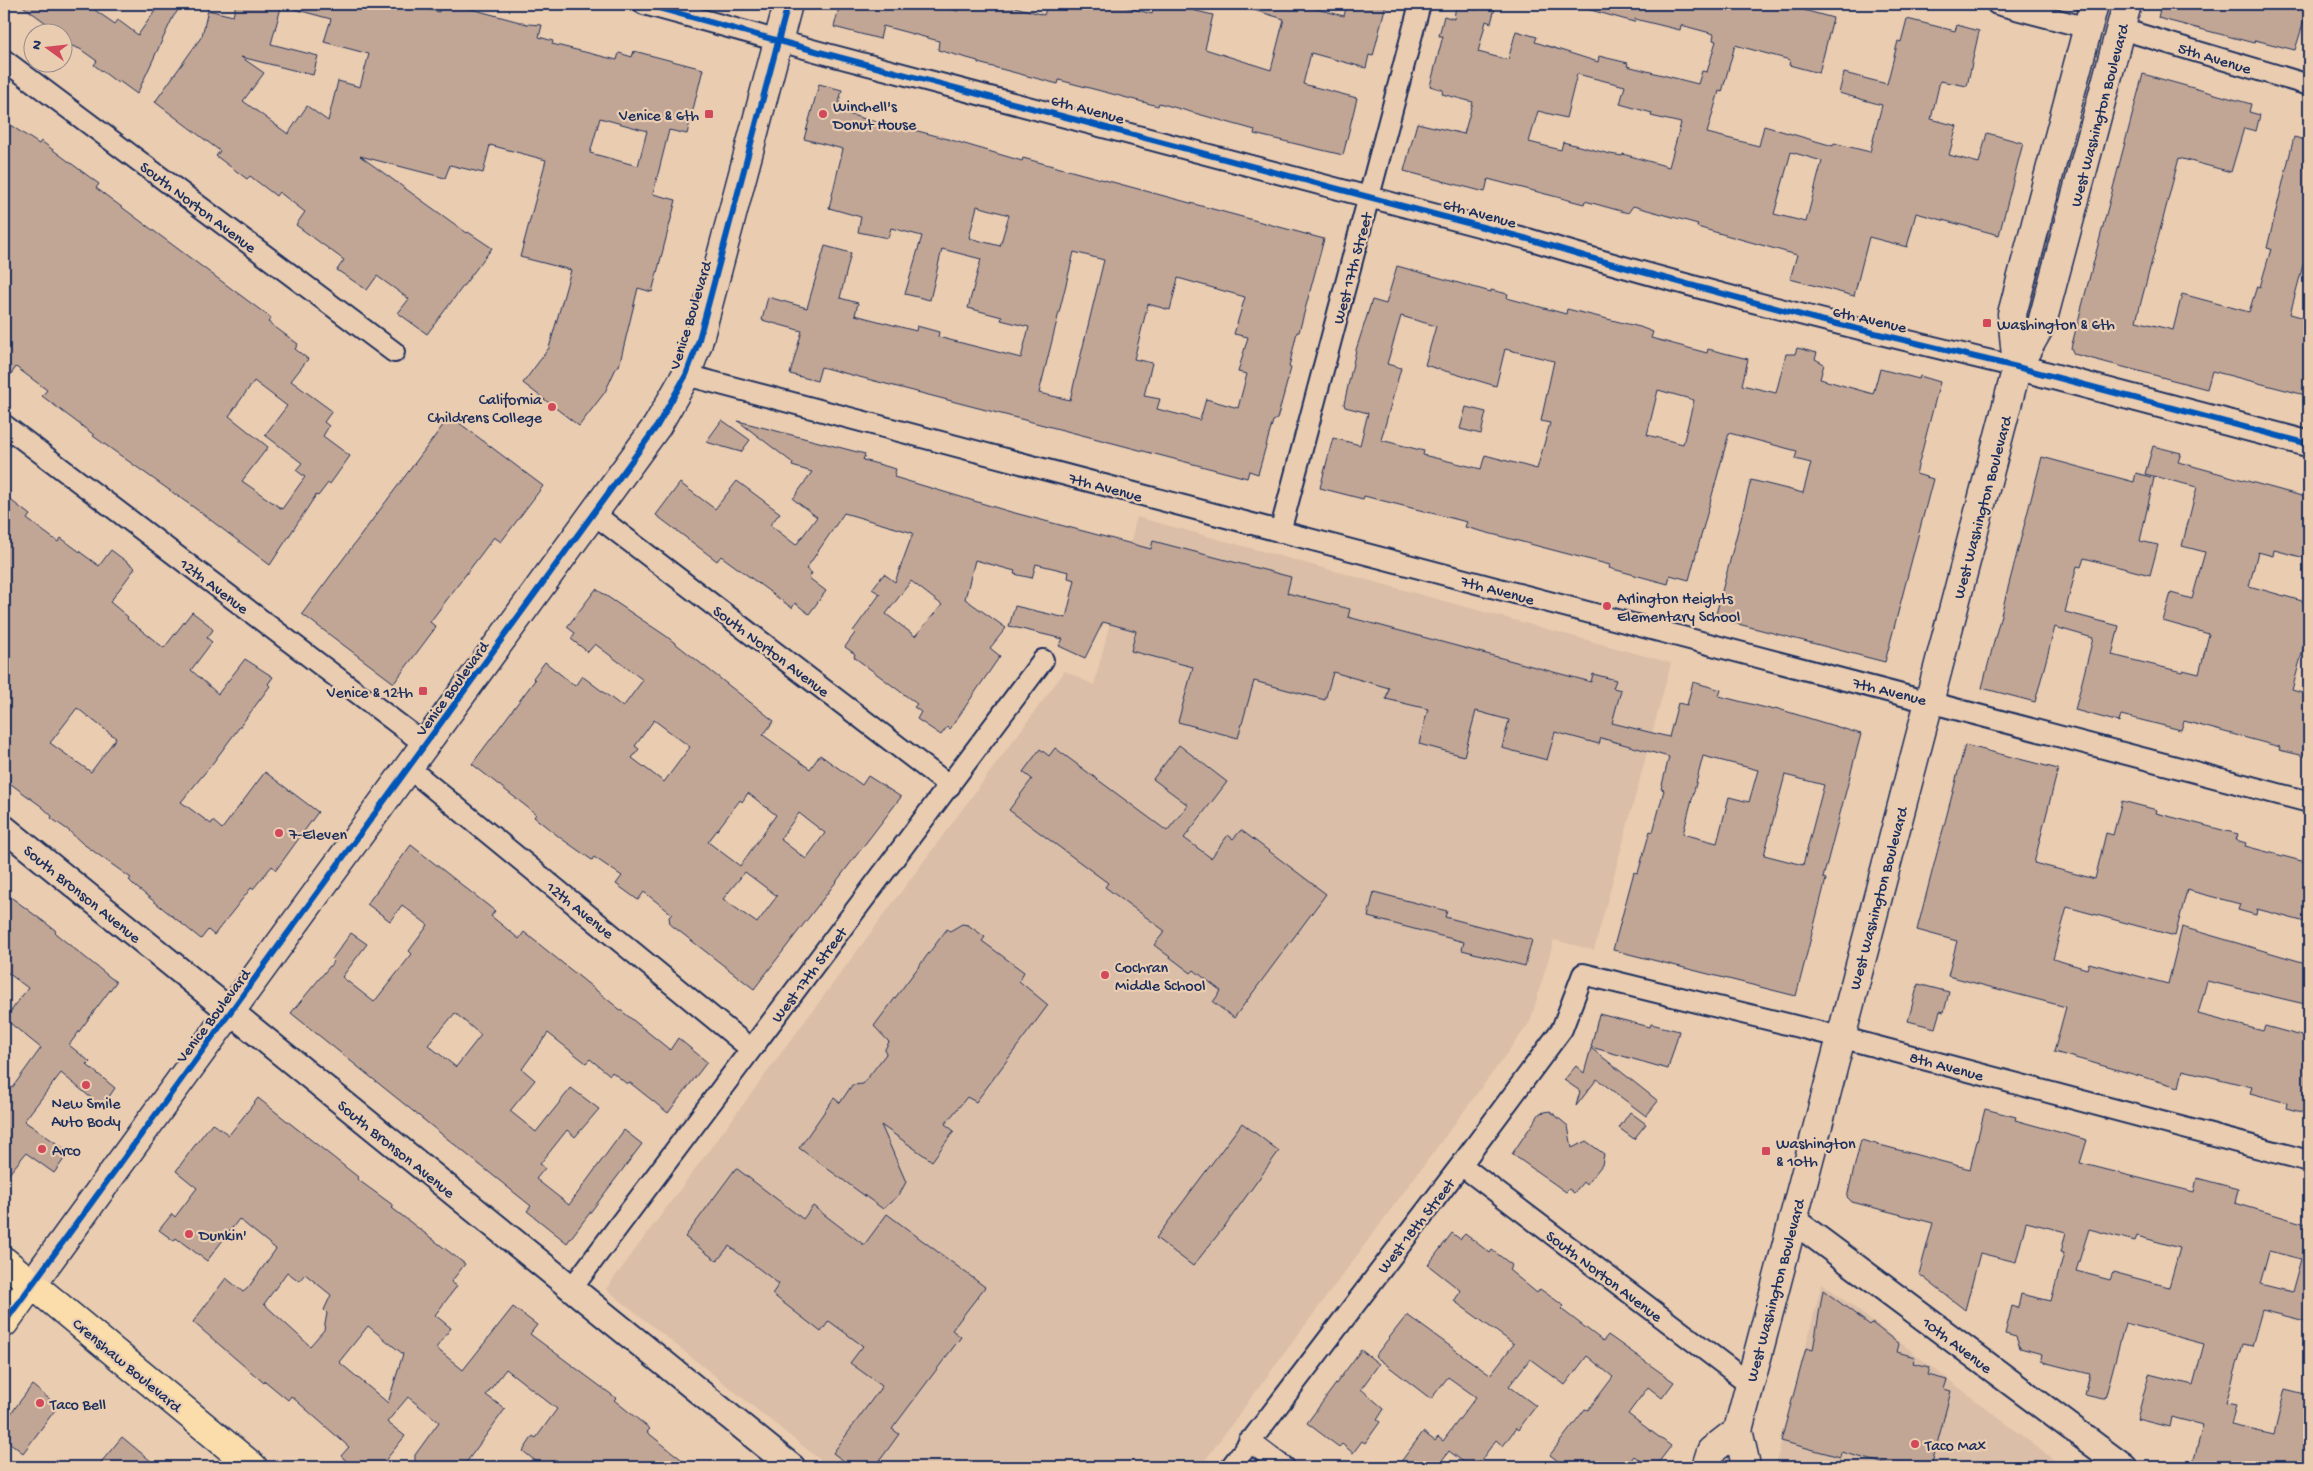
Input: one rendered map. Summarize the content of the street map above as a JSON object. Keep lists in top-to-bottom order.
{
  "streets": {
    "main road": ["West Washington Boulevard", "Venice Boulevard", "Crenshaw Boulevard"],
    "street": [
      "5th Avenue",
      "6th Avenue",
      "South Norton Avenue",
      "West 17th Street",
      "7th Avenue",
      "12th Avenue",
      "South Bronson Avenue",
      "8th Avenue",
      "West 18th Street",
      "10th Avenue"
    ]
  },
  "crossings": [
    ["5th Avenue", "West Washington Boulevard"],
    ["6th Avenue", "West Washington Boulevard"],
    ["6th Avenue", "West 17th Street"],
    ["6th Avenue", "Venice Boulevard"],
    ["West Washington Boulevard", "South Norton Avenue"],
    ["West Washington Boulevard", "7th Avenue"],
    ["West Washington Boulevard", "8th Avenue"],
    ["West Washington Boulevard", "10th Avenue"],
    ["South Norton Avenue", "West 17th Street"],
    ["South Norton Avenue", "Venice Boulevard"],
    ["South Norton Avenue", "West 18th Street"],
    ["West 17th Street", "7th Avenue"],
    ["West 17th Street", "12th Avenue"],
    ["West 17th Street", "South Bronson Avenue"],
    ["Venice Boulevard", "7th Avenue"],
    ["Venice Boulevard", "12th Avenue"],
    ["Venice Boulevard", "South Bronson Avenue"],
    ["Venice Boulevard", "Crenshaw Boulevard"],
    ["8th Avenue", "West 18th Street"]
  ],
  "places": {
    "transit": [
      "Venice & 6th",
      "Washington & 6th",
      "Venice & 12th",
      "Washington & 10th"
    ],
    "other": [
      "Winchell's Donut House",
      "California Childrens College",
      "Arlington Heights Elementary School",
      "7-Eleven",
      "Cochran Middle School",
      "New Smile Auto Body",
      "Arco",
      "Dunkin'",
      "Taco Bell",
      "Taco Max"
    ]
  },
  "north": "left"
}
